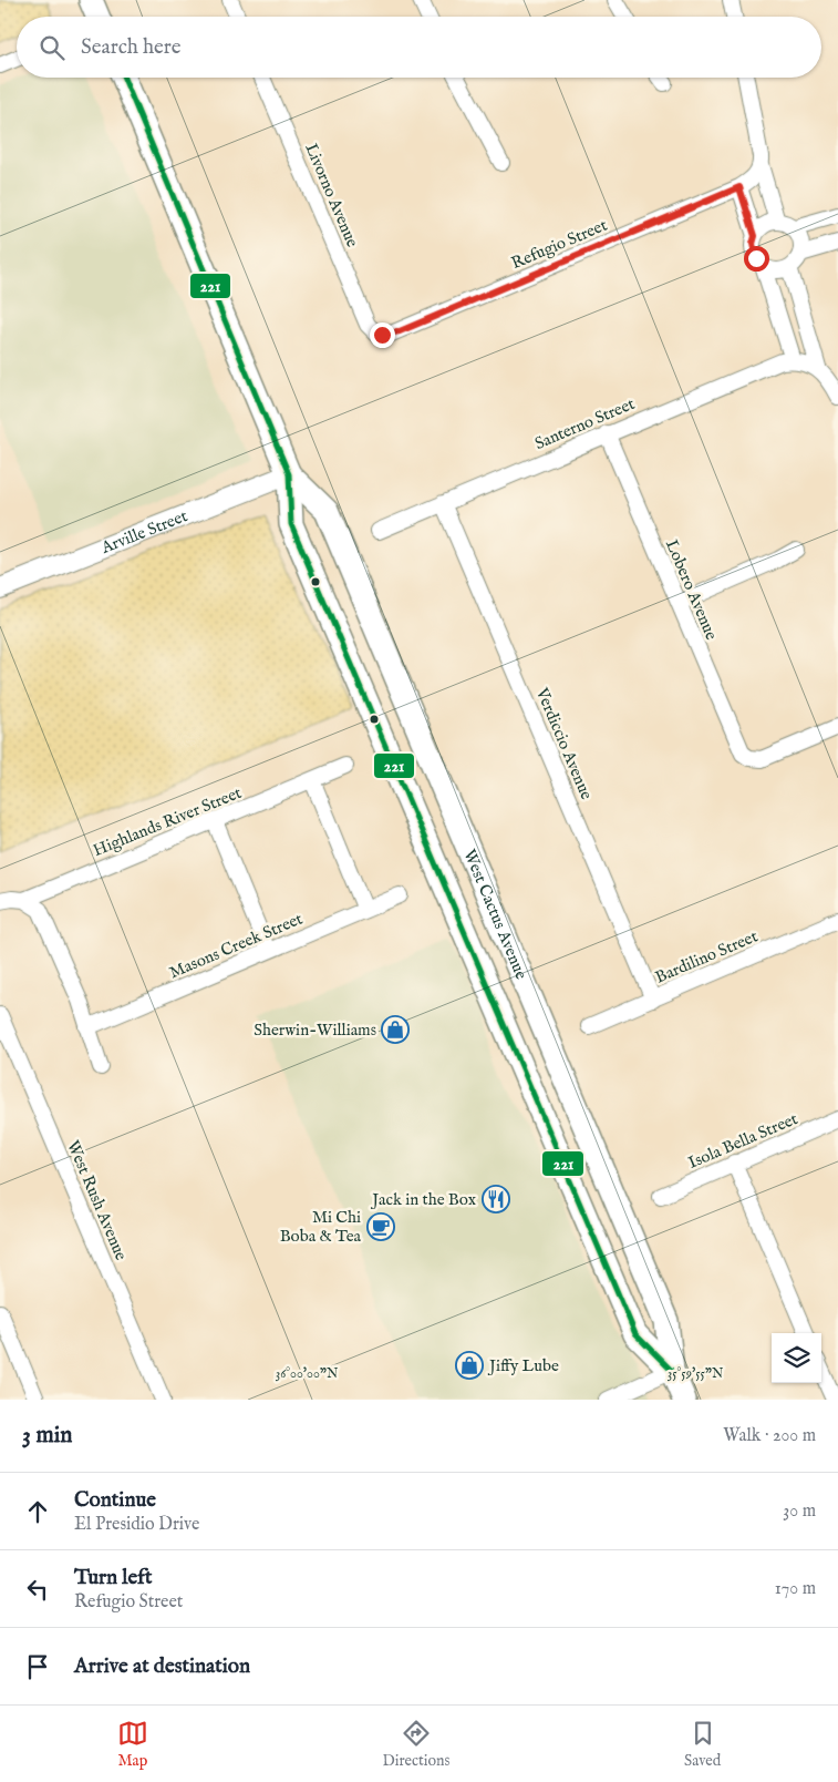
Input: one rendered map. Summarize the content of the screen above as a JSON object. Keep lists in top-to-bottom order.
{
  "streets": {
    "main road": ["West Cactus Avenue"],
    "street": [
      "Livorno Avenue",
      "Refugio Street",
      "Santerno Street",
      "Arville Street",
      "Lobero Avenue",
      "Verdiccio Avenue",
      "Highlands River Street",
      "Masons Creek Street",
      "Bardilino Street",
      "Isola Bella Street",
      "West Rush Avenue"
    ]
  },
  "crossings": [
    ["Livorno Avenue", "Refugio Street"],
    ["Santerno Street", "Lobero Avenue"],
    ["Santerno Street", "Verdiccio Avenue"],
    ["Arville Street", "West Cactus Avenue"],
    ["Verdiccio Avenue", "Bardilino Street"]
  ],
  "places": {
    "shop": ["Sherwin-Williams", "Jiffy Lube"],
    "restaurant": ["Jack in the Box"],
    "cafe": ["Mi Chi Boba & Tea"]
  },
  "lines": ["transit line 221"],
  "page": {
    "search": "Search here",
    "heading": ["3 min", "Walk · 200 m"],
    "list": [
      ["Continue", "El Presidio Drive", "30 m"],
      ["Turn left", "Refugio Street", "170 m"],
      "Arrive at destination"
    ],
    "nav": ["Map", "Directions", "Saved"]
  },
  "coordinates": ["36°00'00\"N", "35°59'55\"N"]
}
